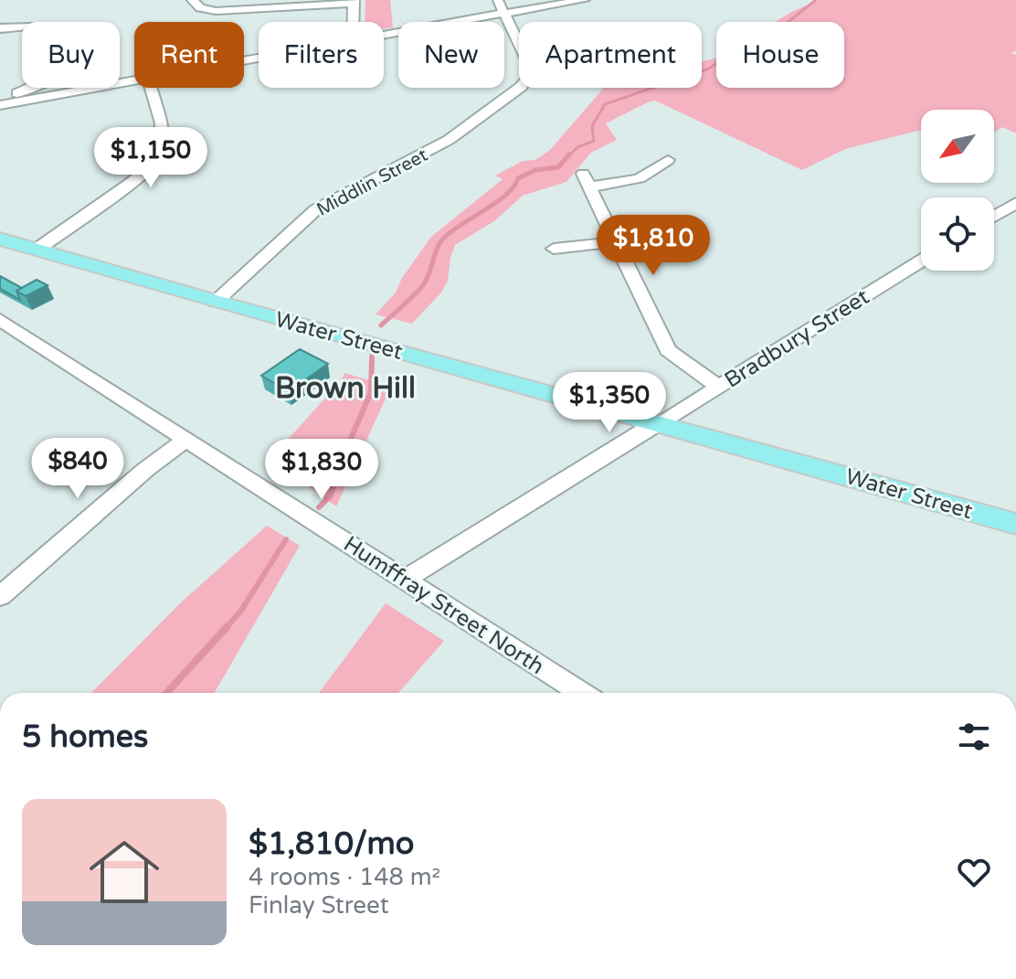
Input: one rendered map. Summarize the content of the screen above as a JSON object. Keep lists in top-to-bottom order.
{
  "streets": {
    "main road": ["Water Street"],
    "street": ["Middlin Street", "Bradbury Street", "Humffray Street North"]
  },
  "crossings": [
    ["Middlin Street", "Water Street"],
    ["Water Street", "Bradbury Street"],
    ["Bradbury Street", "Humffray Street North"]
  ],
  "districts": ["Brown Hill"],
  "north": "bottom left",
  "page": {
    "chip": [
      "Buy",
      "Rent",
      "Filters",
      "New",
      "Apartment",
      "House"
    ],
    "price": [
      "$1,150",
      "$1,810",
      "$1,350",
      "$840",
      "$1,830"
    ],
    "heading": "5 homes",
    "list": [
      {
        "name": "$1,810/mo",
        "note": "4 rooms · 148 m² · Finlay Street"
      }
    ]
  }
}
